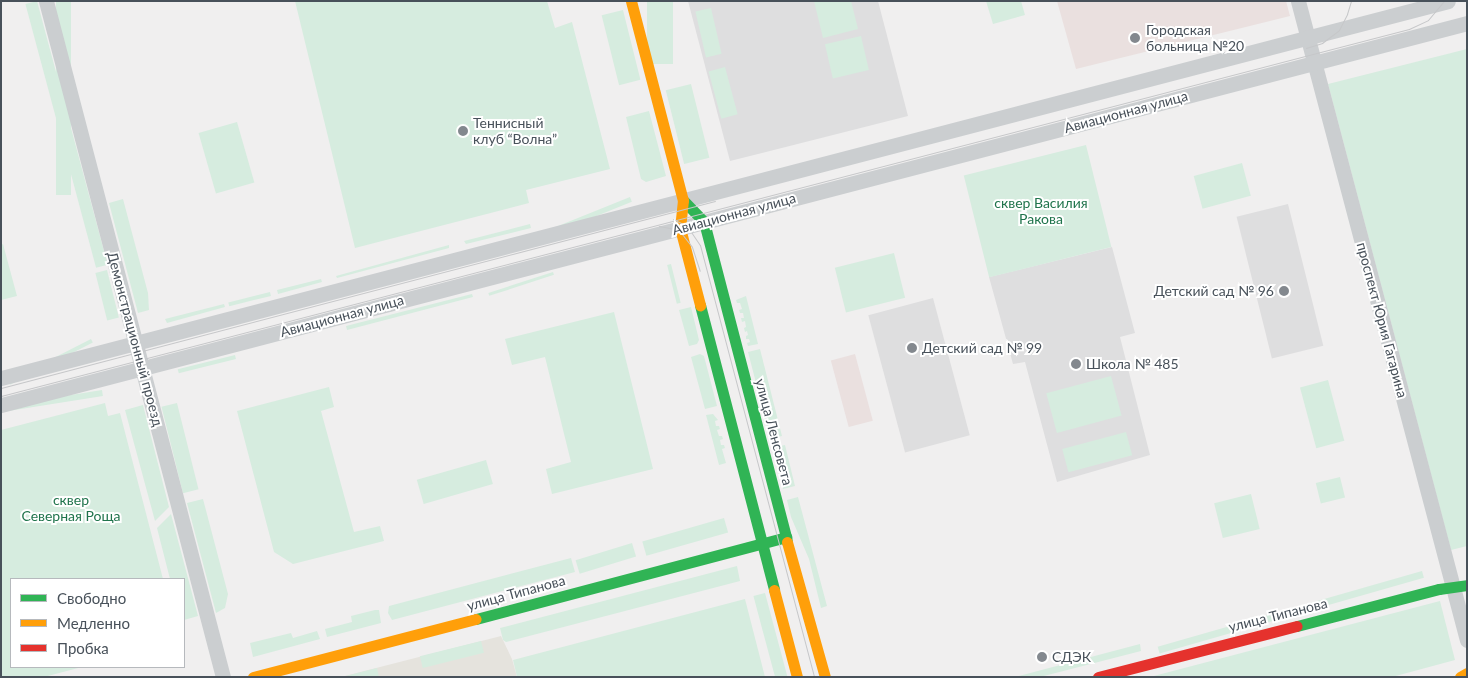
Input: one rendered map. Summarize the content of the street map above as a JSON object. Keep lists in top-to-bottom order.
{
  "streets": {
    "main road": ["улица Ленсовета", "улица Типанова"],
    "street": ["Авиационная улица", "проспект Юрия Гагарина", "Демонстрационный проезд"]
  },
  "crossings": [
    ["Авиационная улица", "проспект Юрия Гагарина"],
    ["Авиационная улица", "Демонстрационный проезд"],
    ["Авиационная улица", "улица Ленсовета"],
    ["проспект Юрия Гагарина", "улица Типанова"],
    ["улица Ленсовета", "улица Типанова"]
  ],
  "parks": ["сквер Василия Ракова", "сквер Северная Роща"],
  "places": [
    "Городская больница №20",
    "Теннисный клуб “Волна”",
    "Детский сад № 96",
    "Детский сад № 99",
    "Школа № 485",
    "СДЭК"
  ],
  "legend": ["Свободно", "Медленно", "Пробка"]
}
